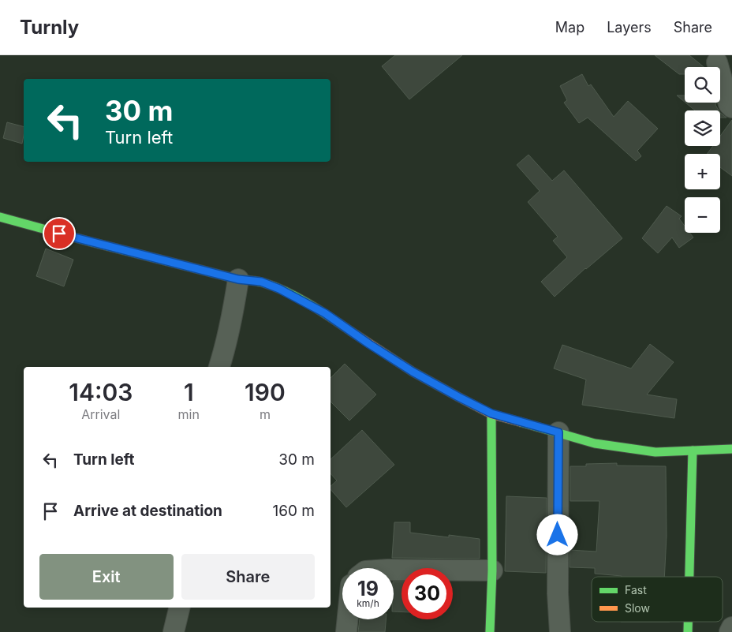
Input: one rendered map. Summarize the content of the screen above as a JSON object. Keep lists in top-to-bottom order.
{
  "legend": ["Fast", "Slow"],
  "page": {
    "header": "Turnly",
    "nav": ["Map", "Layers", "Share"],
    "map_buttons": ["+", "−"],
    "turn": ["30 m", "Turn left"],
    "eta": [
      "14:03",
      "Arrival",
      "1",
      "min",
      "190",
      "m"
    ],
    "list": [
      {
        "name": "Turn left",
        "value": "30 m"
      },
      {
        "name": "Arrive at destination",
        "value": "160 m"
      }
    ],
    "buttons": ["Exit", "Share"],
    "speed": "19 km/h",
    "limit": "30"
  }
}
